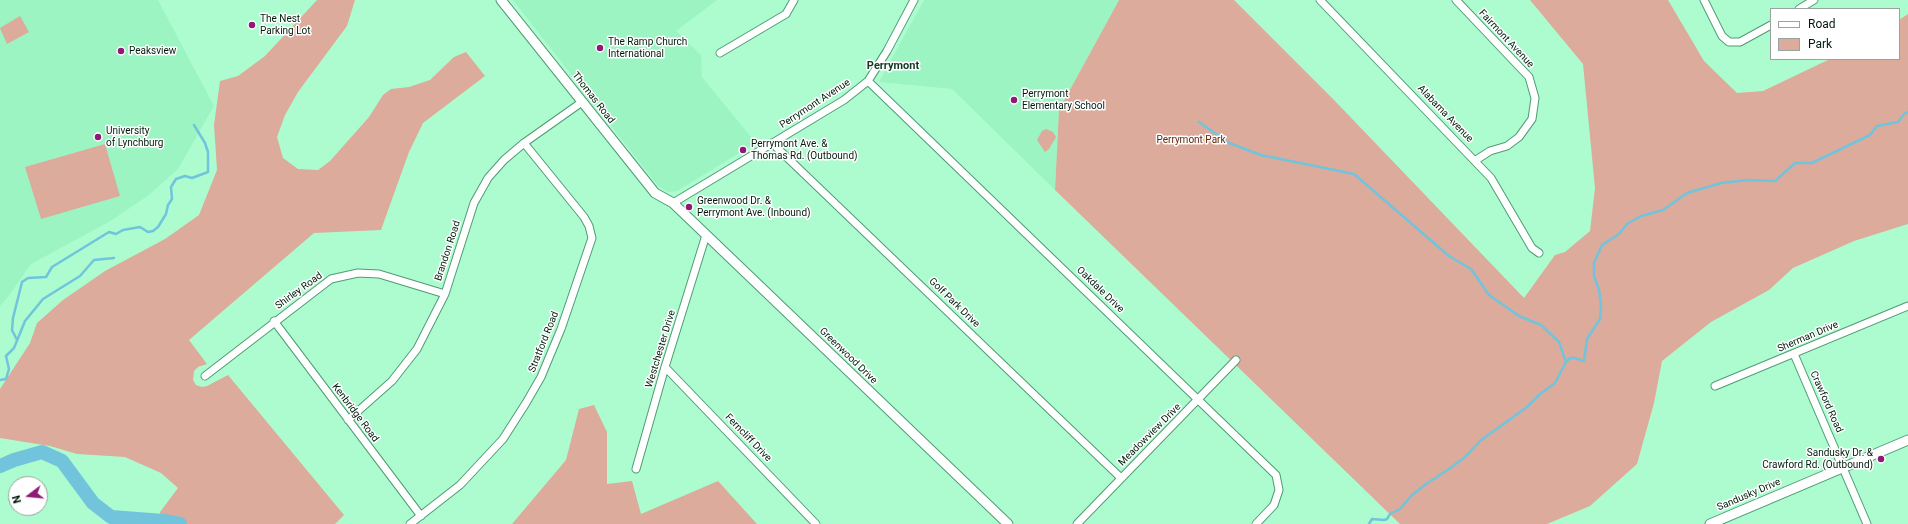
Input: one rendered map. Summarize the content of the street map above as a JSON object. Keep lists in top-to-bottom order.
{
  "streets": {
    "street": [
      "Fairmont Avenue",
      "Thomas Road",
      "Perrymont Avenue",
      "Alabama Avenue",
      "Brandon Road",
      "Oakdale Drive",
      "Shirley Road",
      "Golf Park Drive",
      "Sherman Drive",
      "Stratford Road",
      "Westchester Drive",
      "Greenwood Drive",
      "Crawford Road",
      "Kenbridge Road",
      "Meadowview Drive",
      "Ferncliff Drive",
      "Sandusky Drive"
    ]
  },
  "crossings": [
    ["Fairmont Avenue", "Alabama Avenue"],
    ["Thomas Road", "Perrymont Avenue"],
    ["Thomas Road", "Brandon Road"],
    ["Thomas Road", "Greenwood Drive"],
    ["Perrymont Avenue", "Oakdale Drive"],
    ["Perrymont Avenue", "Golf Park Drive"],
    ["Perrymont Avenue", "Greenwood Drive"],
    ["Brandon Road", "Shirley Road"],
    ["Brandon Road", "Stratford Road"],
    ["Brandon Road", "Kenbridge Road"],
    ["Oakdale Drive", "Meadowview Drive"],
    ["Shirley Road", "Kenbridge Road"],
    ["Golf Park Drive", "Meadowview Drive"],
    ["Sherman Drive", "Crawford Road"],
    ["Stratford Road", "Kenbridge Road"],
    ["Westchester Drive", "Greenwood Drive"],
    ["Westchester Drive", "Ferncliff Drive"],
    ["Crawford Road", "Sandusky Drive"]
  ],
  "districts": ["Perrymont"],
  "parks": ["Perrymont Park"],
  "places": [
    "The Nest Parking Lot",
    "The Ramp Church International",
    "Peaksview",
    "Perrymont Elementary School",
    "University of Lynchburg",
    "Perrymont Ave. & Thomas Rd. (Outbound)",
    "Greenwood Dr. & Perrymont Ave. (Inbound)",
    "Sandusky Dr. & Crawford Rd. (Outbound)"
  ],
  "legend": ["Road", "Park"],
  "north": "left"
}
